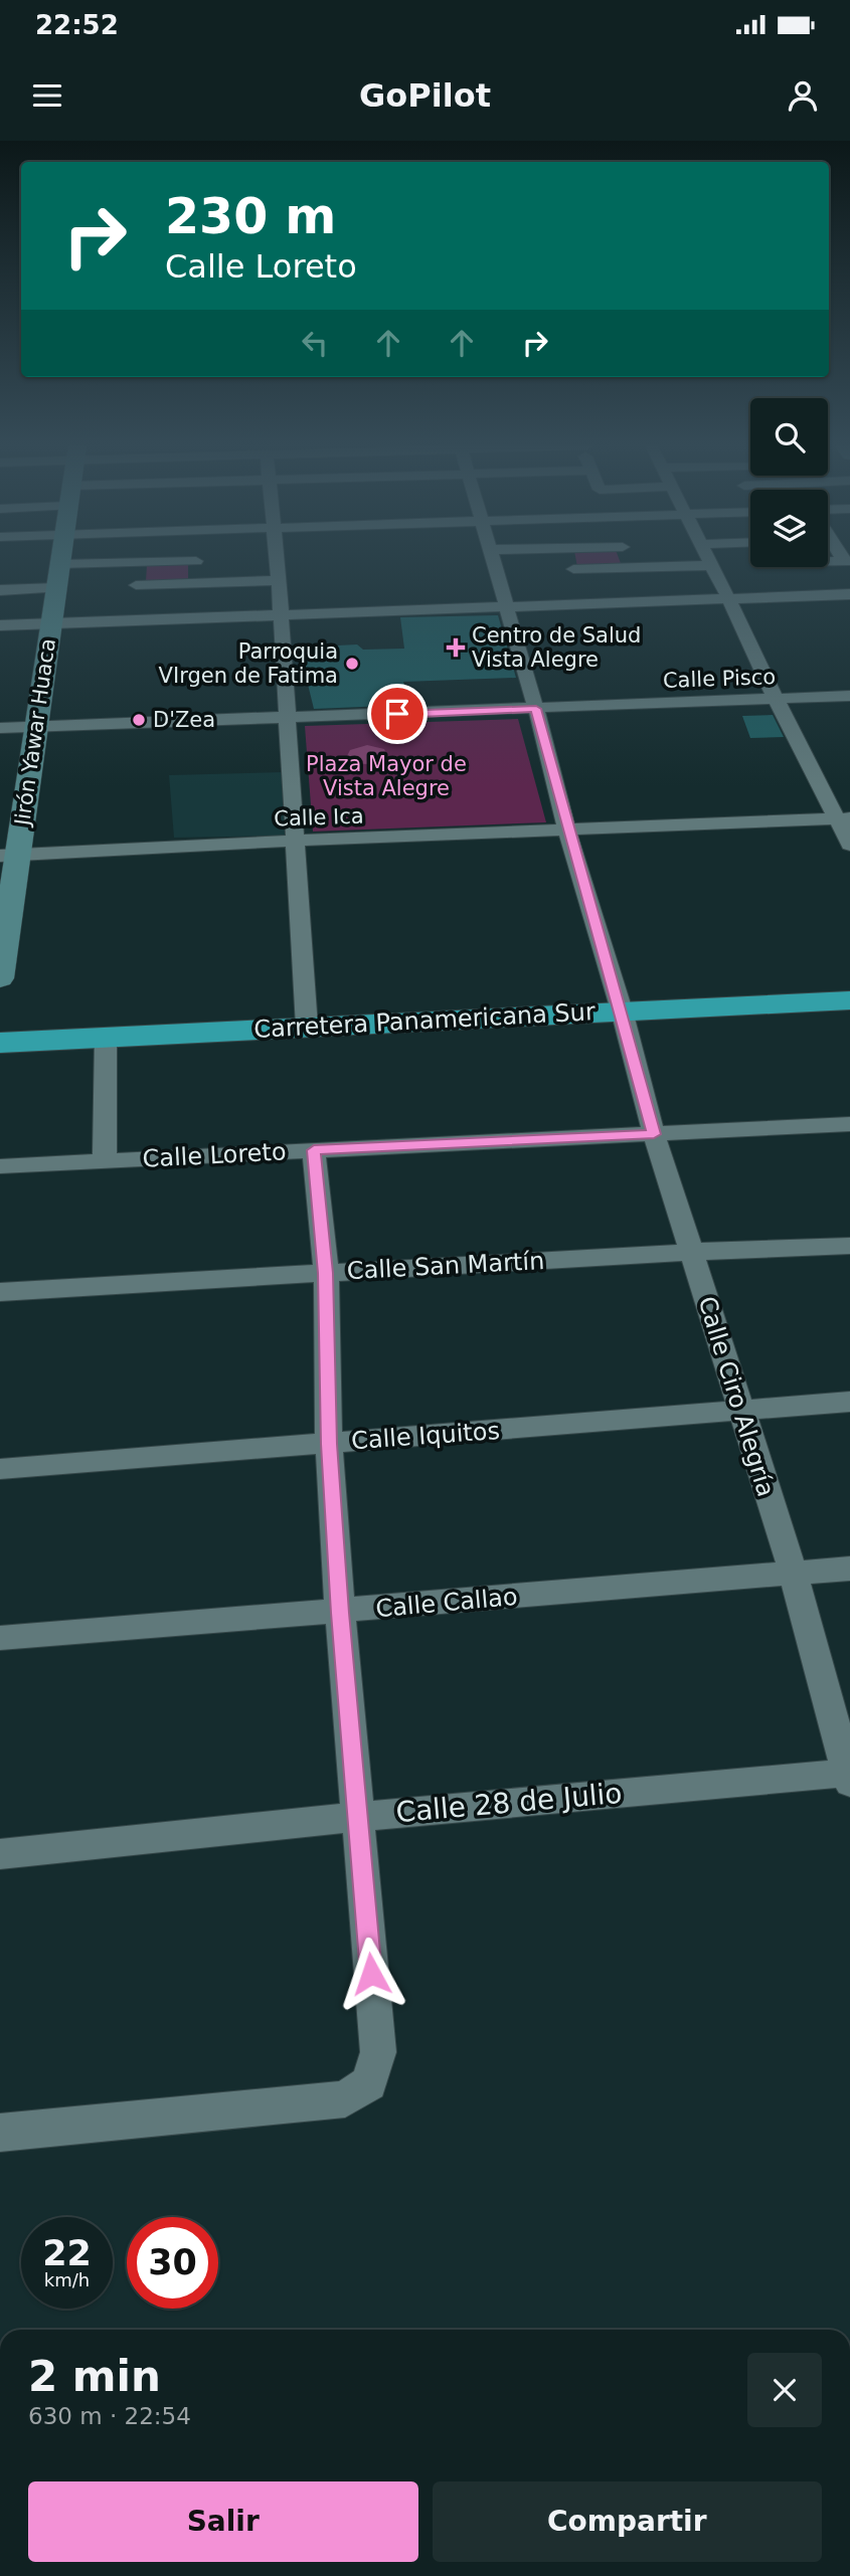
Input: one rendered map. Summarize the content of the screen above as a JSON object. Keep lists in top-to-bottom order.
{
  "streets": {
    "highway": ["Carretera Panamericana Sur"],
    "street": [
      "Calle Pisco",
      "Jirón Yawar Huaca",
      "Calle Ica",
      "Calle Loreto",
      "Calle San Martín",
      "Calle Ciro Alegría",
      "Calle Iquitos",
      "Calle Callao",
      "Calle 28 de Julio"
    ]
  },
  "crossings": [
    ["Calle Pisco", "Jirón Yawar Huaca"],
    ["Calle Pisco", "Calle Ciro Alegría"],
    ["Jirón Yawar Huaca", "Calle Ica"],
    ["Calle Ica", "Calle Ciro Alegría"],
    ["Carretera Panamericana Sur", "Calle Ciro Alegría"],
    ["Calle Loreto", "Calle Ciro Alegría"],
    ["Calle San Martín", "Calle Ciro Alegría"],
    ["Calle Ciro Alegría", "Calle Iquitos"],
    ["Calle Ciro Alegría", "Calle Callao"],
    ["Calle Ciro Alegría", "Calle 28 de Julio"]
  ],
  "parks": ["Plaza Mayor de Vista Alegre"],
  "places": {
    "health": ["Centro de Salud Vista Alegre"],
    "other": ["Parroquia VIrgen de Fatima", "D'Zea"]
  },
  "page": {
    "status": "22:52",
    "header": "GoPilot",
    "turn": ["230 m", "Calle Loreto"],
    "speed": "22 km/h",
    "limit": "30",
    "heading": ["2 min", "630 m · 22:54"],
    "buttons": ["Salir", "Compartir"]
  }
}
